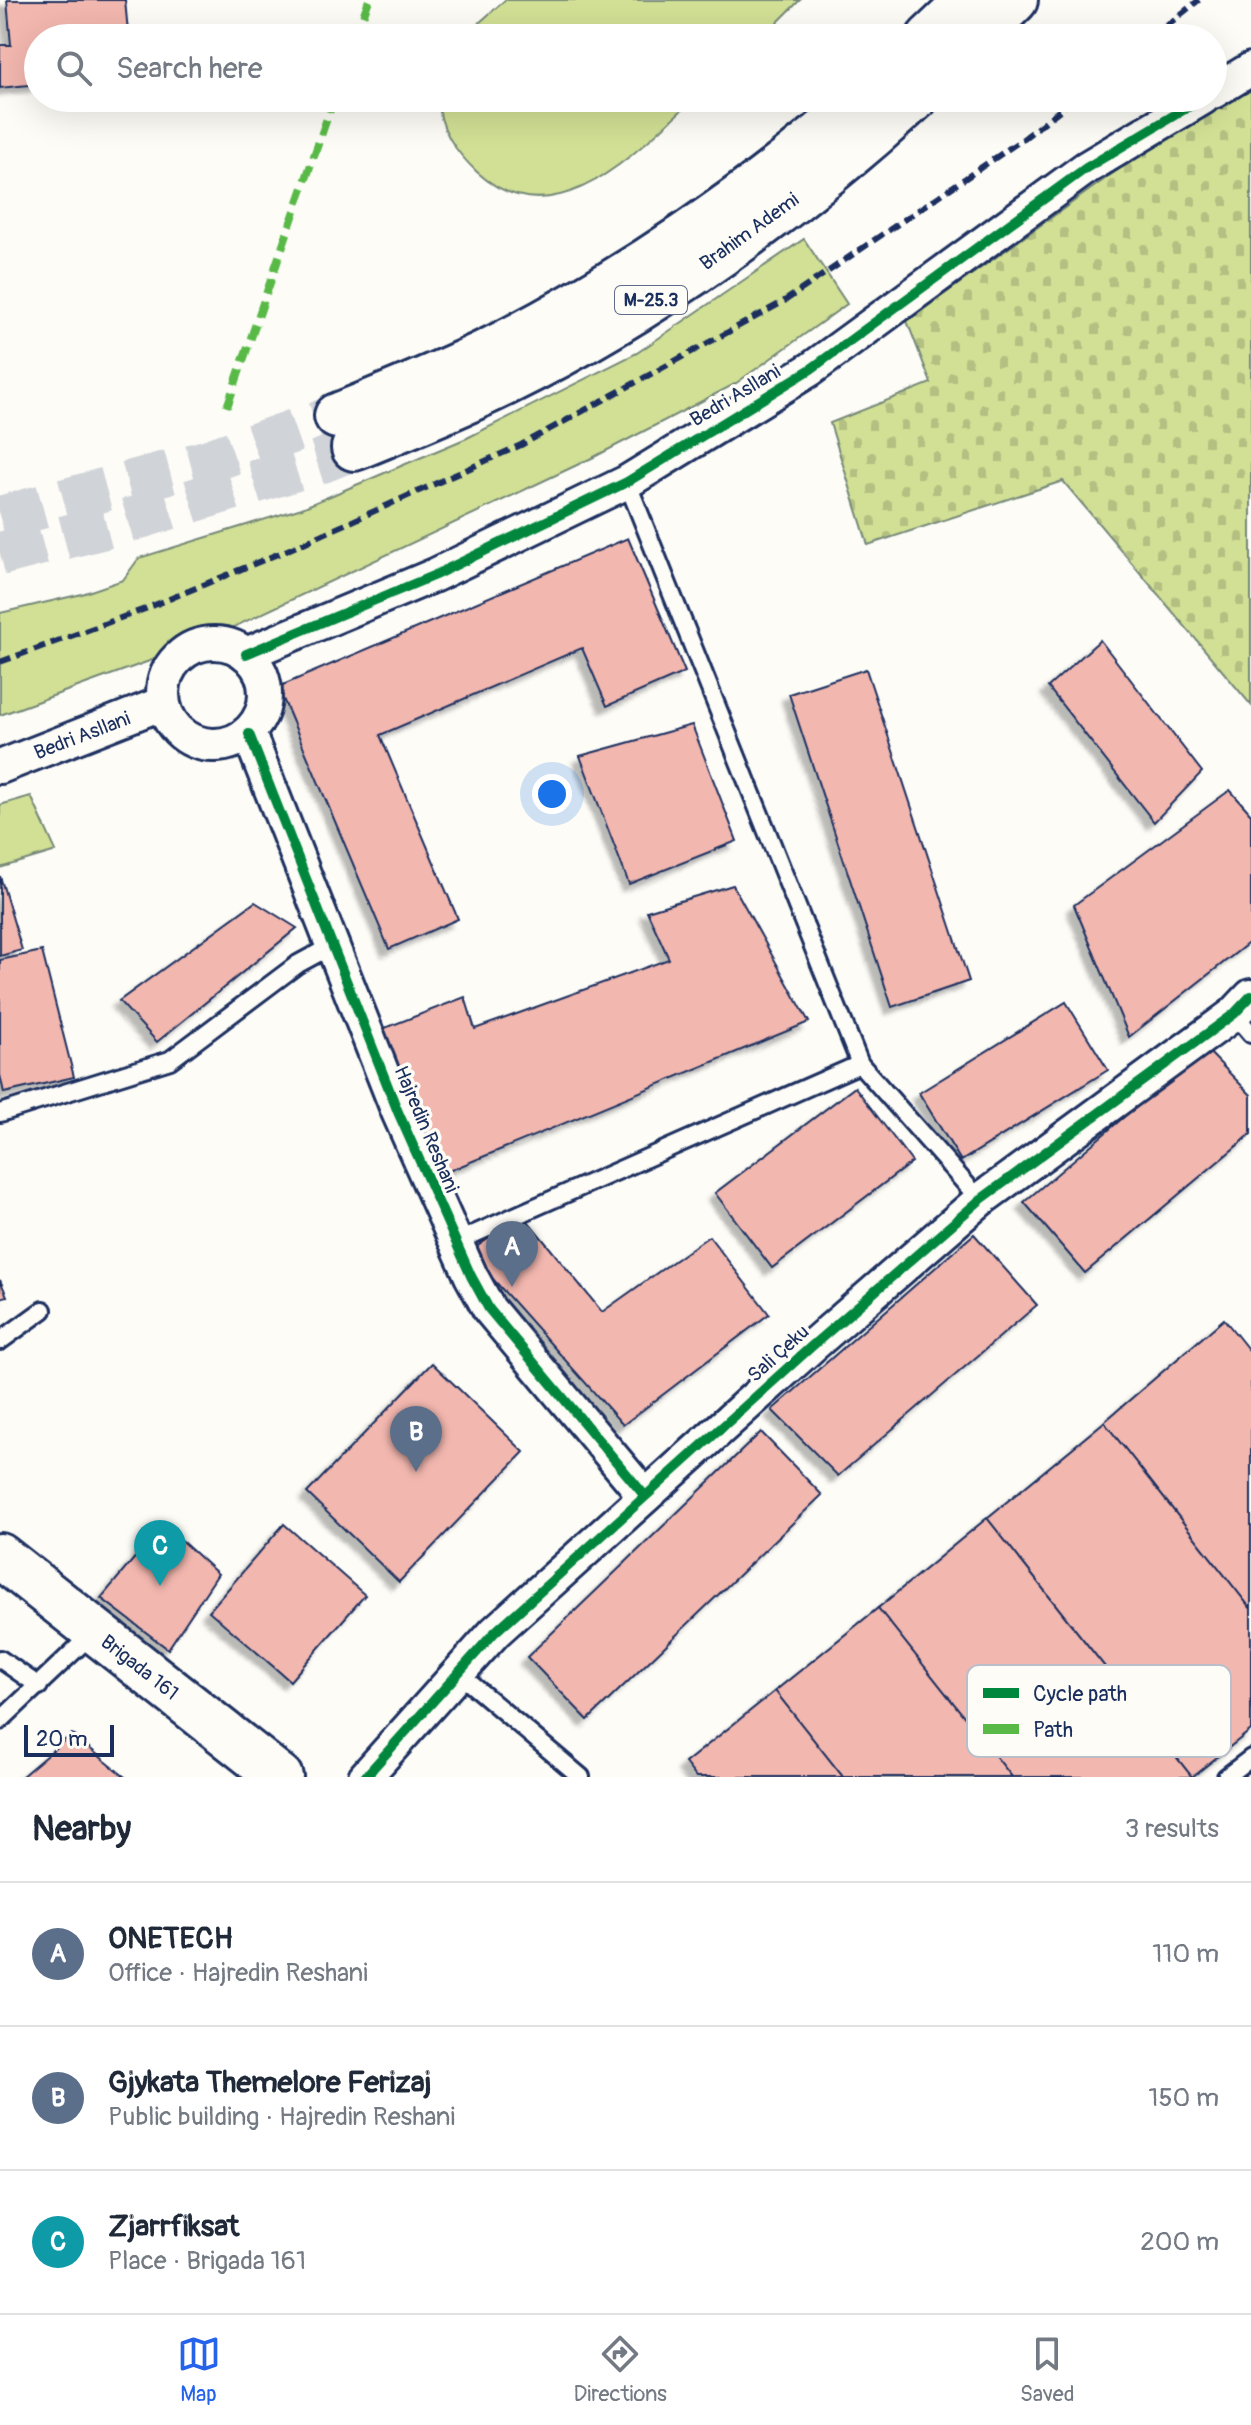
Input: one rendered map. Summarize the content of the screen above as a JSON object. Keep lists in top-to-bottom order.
{
  "streets": {
    "main road": ["Brahim Ademi", "M-25.3", "Brigada 161"],
    "street": ["Bedri Asllani", "Hajredin Reshani", "Sali Çeku"]
  },
  "crossings": [
    ["Bedri Asllani", "Hajredin Reshani"],
    ["Hajredin Reshani", "Sali Çeku"]
  ],
  "legend": ["Cycle path", "Path"],
  "scale_bar": "20 m",
  "page": {
    "search": "Search here",
    "pins": ["A", "B", "C"],
    "scale": "20 m",
    "heading": ["Nearby", "3 results"],
    "list": [
      {
        "mark": "A",
        "name": "ONETECH",
        "note": "Office · Hajredin Reshani",
        "value": "110 m"
      },
      {
        "mark": "B",
        "name": "Gjykata Themelore Ferizaj",
        "note": "Public building · Hajredin Reshani",
        "value": "150 m"
      },
      {
        "mark": "C",
        "name": "Zjarrfiksat",
        "note": "Place · Brigada 161",
        "value": "200 m"
      }
    ],
    "nav": ["Map", "Directions", "Saved"]
  }
}
